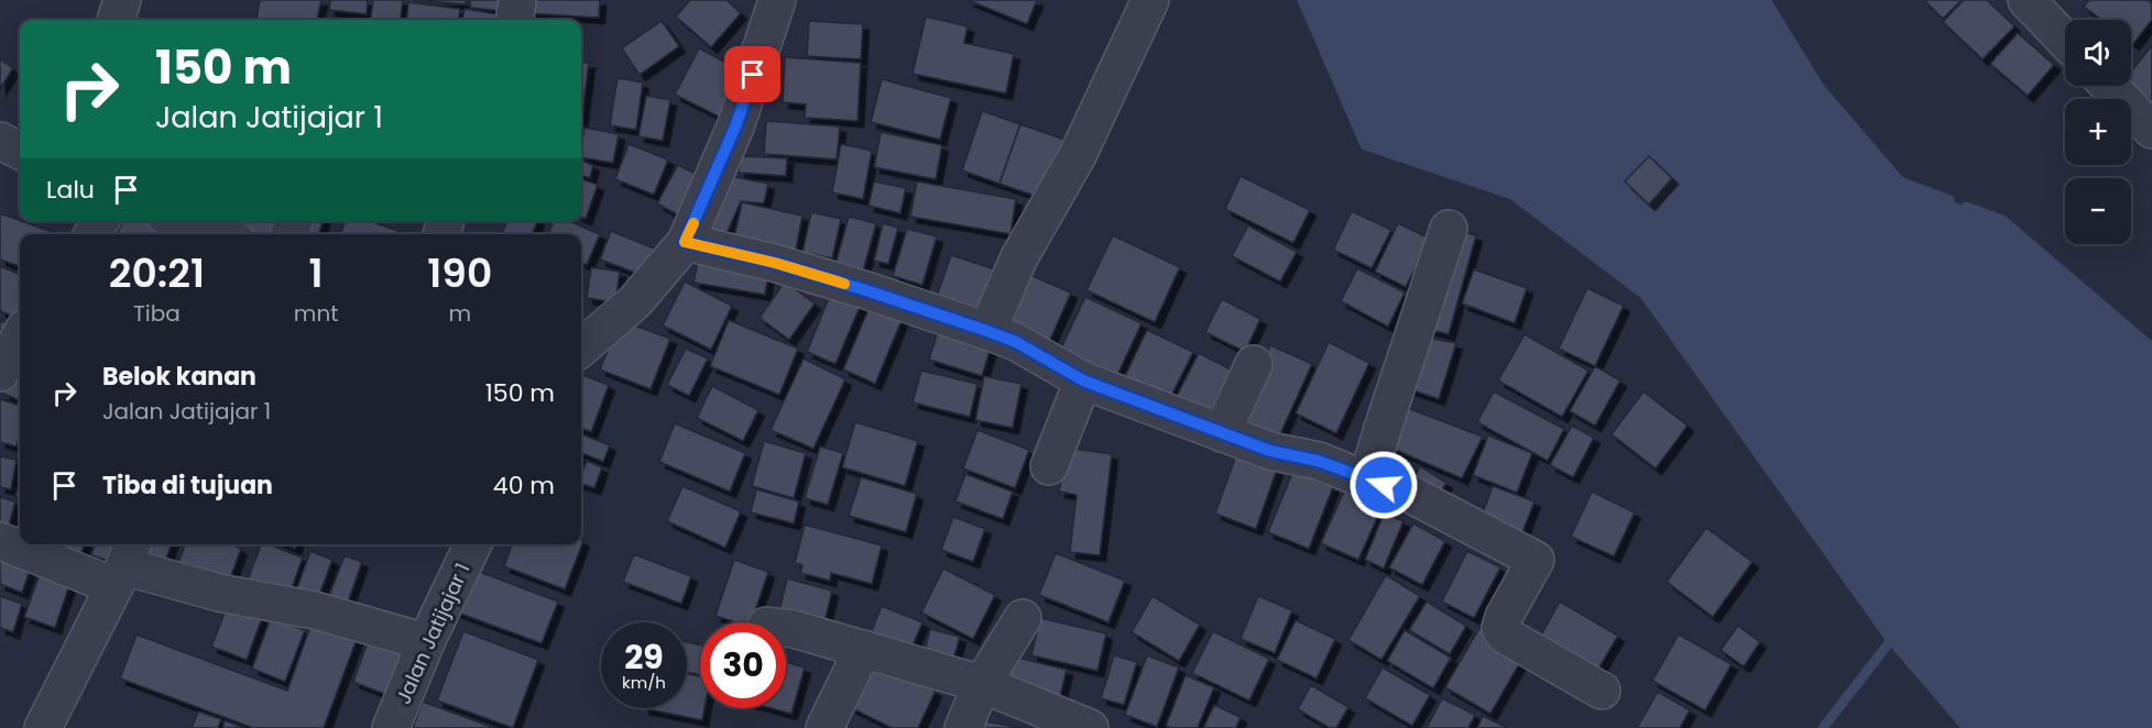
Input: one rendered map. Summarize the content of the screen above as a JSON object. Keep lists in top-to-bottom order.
{
  "streets": {
    "street": ["Jalan Jatijajar 1"]
  },
  "page": {
    "map_buttons": ["+", "−"],
    "turn": ["150 m", "Jalan Jatijajar 1"],
    "then": "Lalu",
    "eta": [
      "20:21",
      "Tiba",
      "1",
      "mnt",
      "190",
      "m"
    ],
    "list": [
      {
        "name": "Belok kanan",
        "note": "Jalan Jatijajar 1",
        "value": "150 m"
      },
      {
        "name": "Tiba di tujuan",
        "value": "40 m"
      }
    ],
    "speed": "29 km/h",
    "limit": "30"
  }
}
